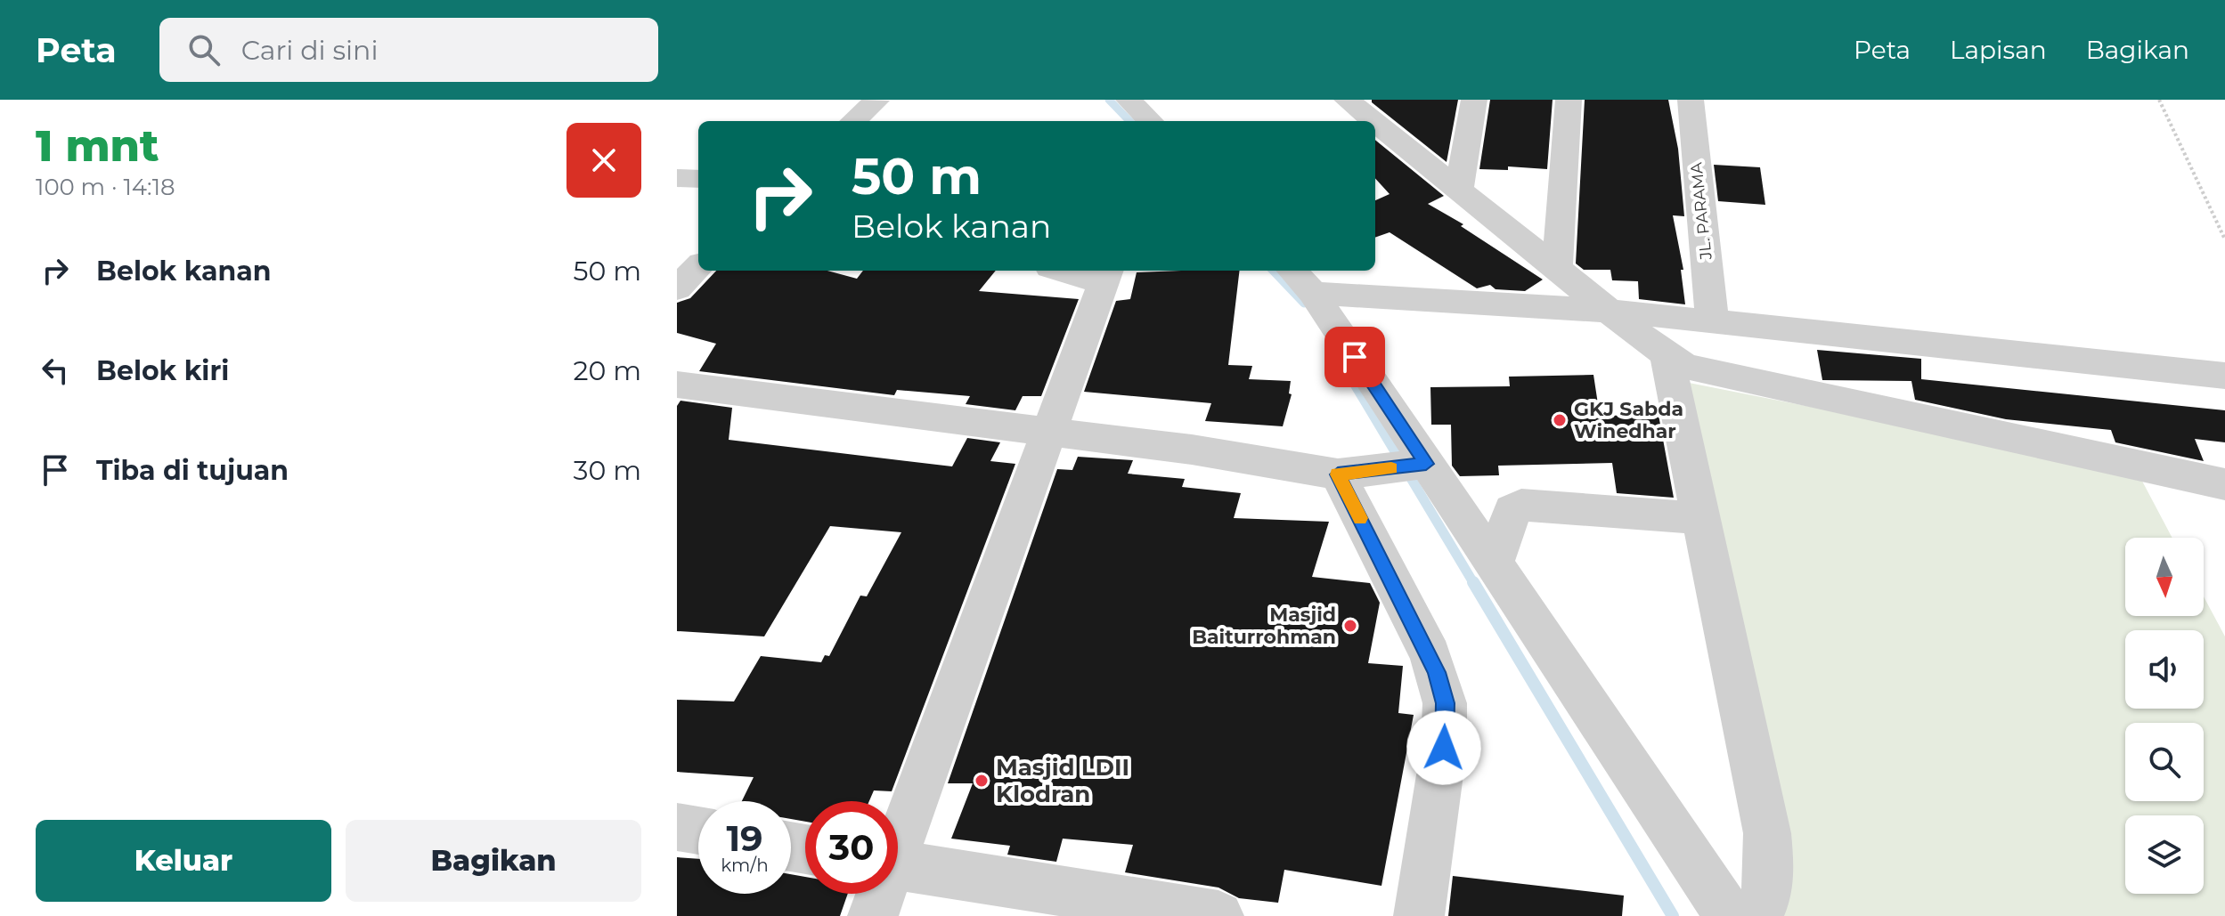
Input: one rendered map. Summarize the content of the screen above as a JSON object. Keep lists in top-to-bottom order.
{
  "streets": {
    "street": ["JL. PARAMA"]
  },
  "places": ["GKJ Sabda Winedhar", "Masjid Baiturrohman", "Masjid LDII Klodran"],
  "north": "bottom",
  "page": {
    "header": "Peta",
    "search": "Cari di sini",
    "nav": ["Peta", "Lapisan", "Bagikan"],
    "heading": ["1 mnt", "100 m · 14:18"],
    "turn": ["50 m", "Belok kanan"],
    "list": [
      {
        "name": "Belok kanan",
        "value": "50 m"
      },
      {
        "name": "Belok kiri",
        "value": "20 m"
      },
      {
        "name": "Tiba di tujuan",
        "value": "30 m"
      }
    ],
    "speed": "19 km/h",
    "limit": "30",
    "buttons": ["Keluar", "Bagikan"]
  }
}
